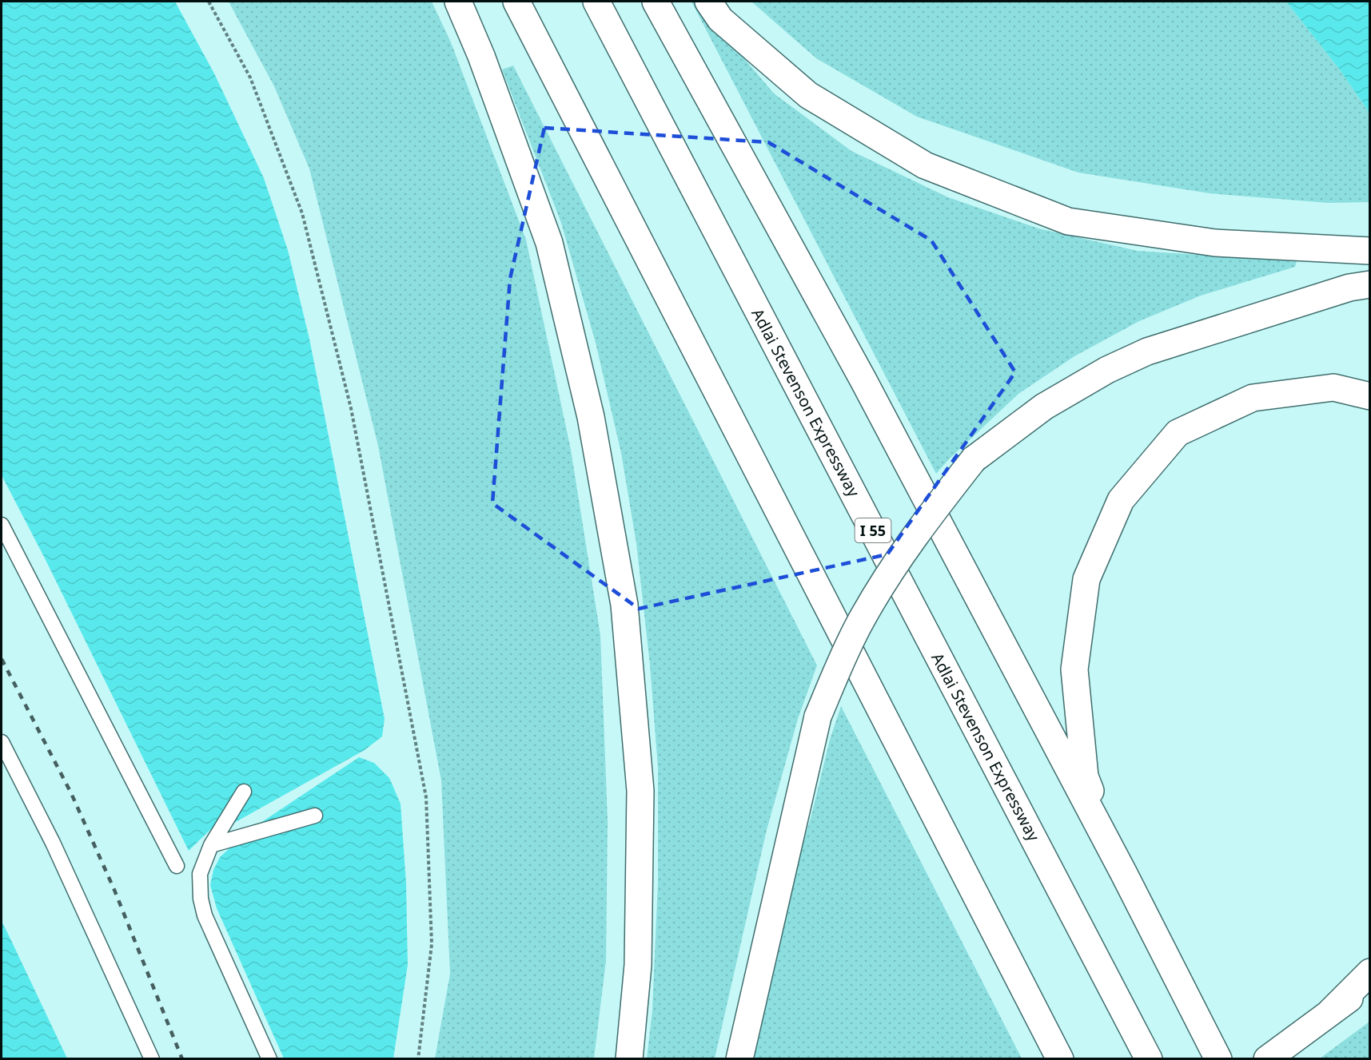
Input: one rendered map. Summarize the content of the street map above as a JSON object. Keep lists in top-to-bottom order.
{
  "streets": {
    "main road": ["Adlai Stevenson Expressway", "I 55"]
  }
}
